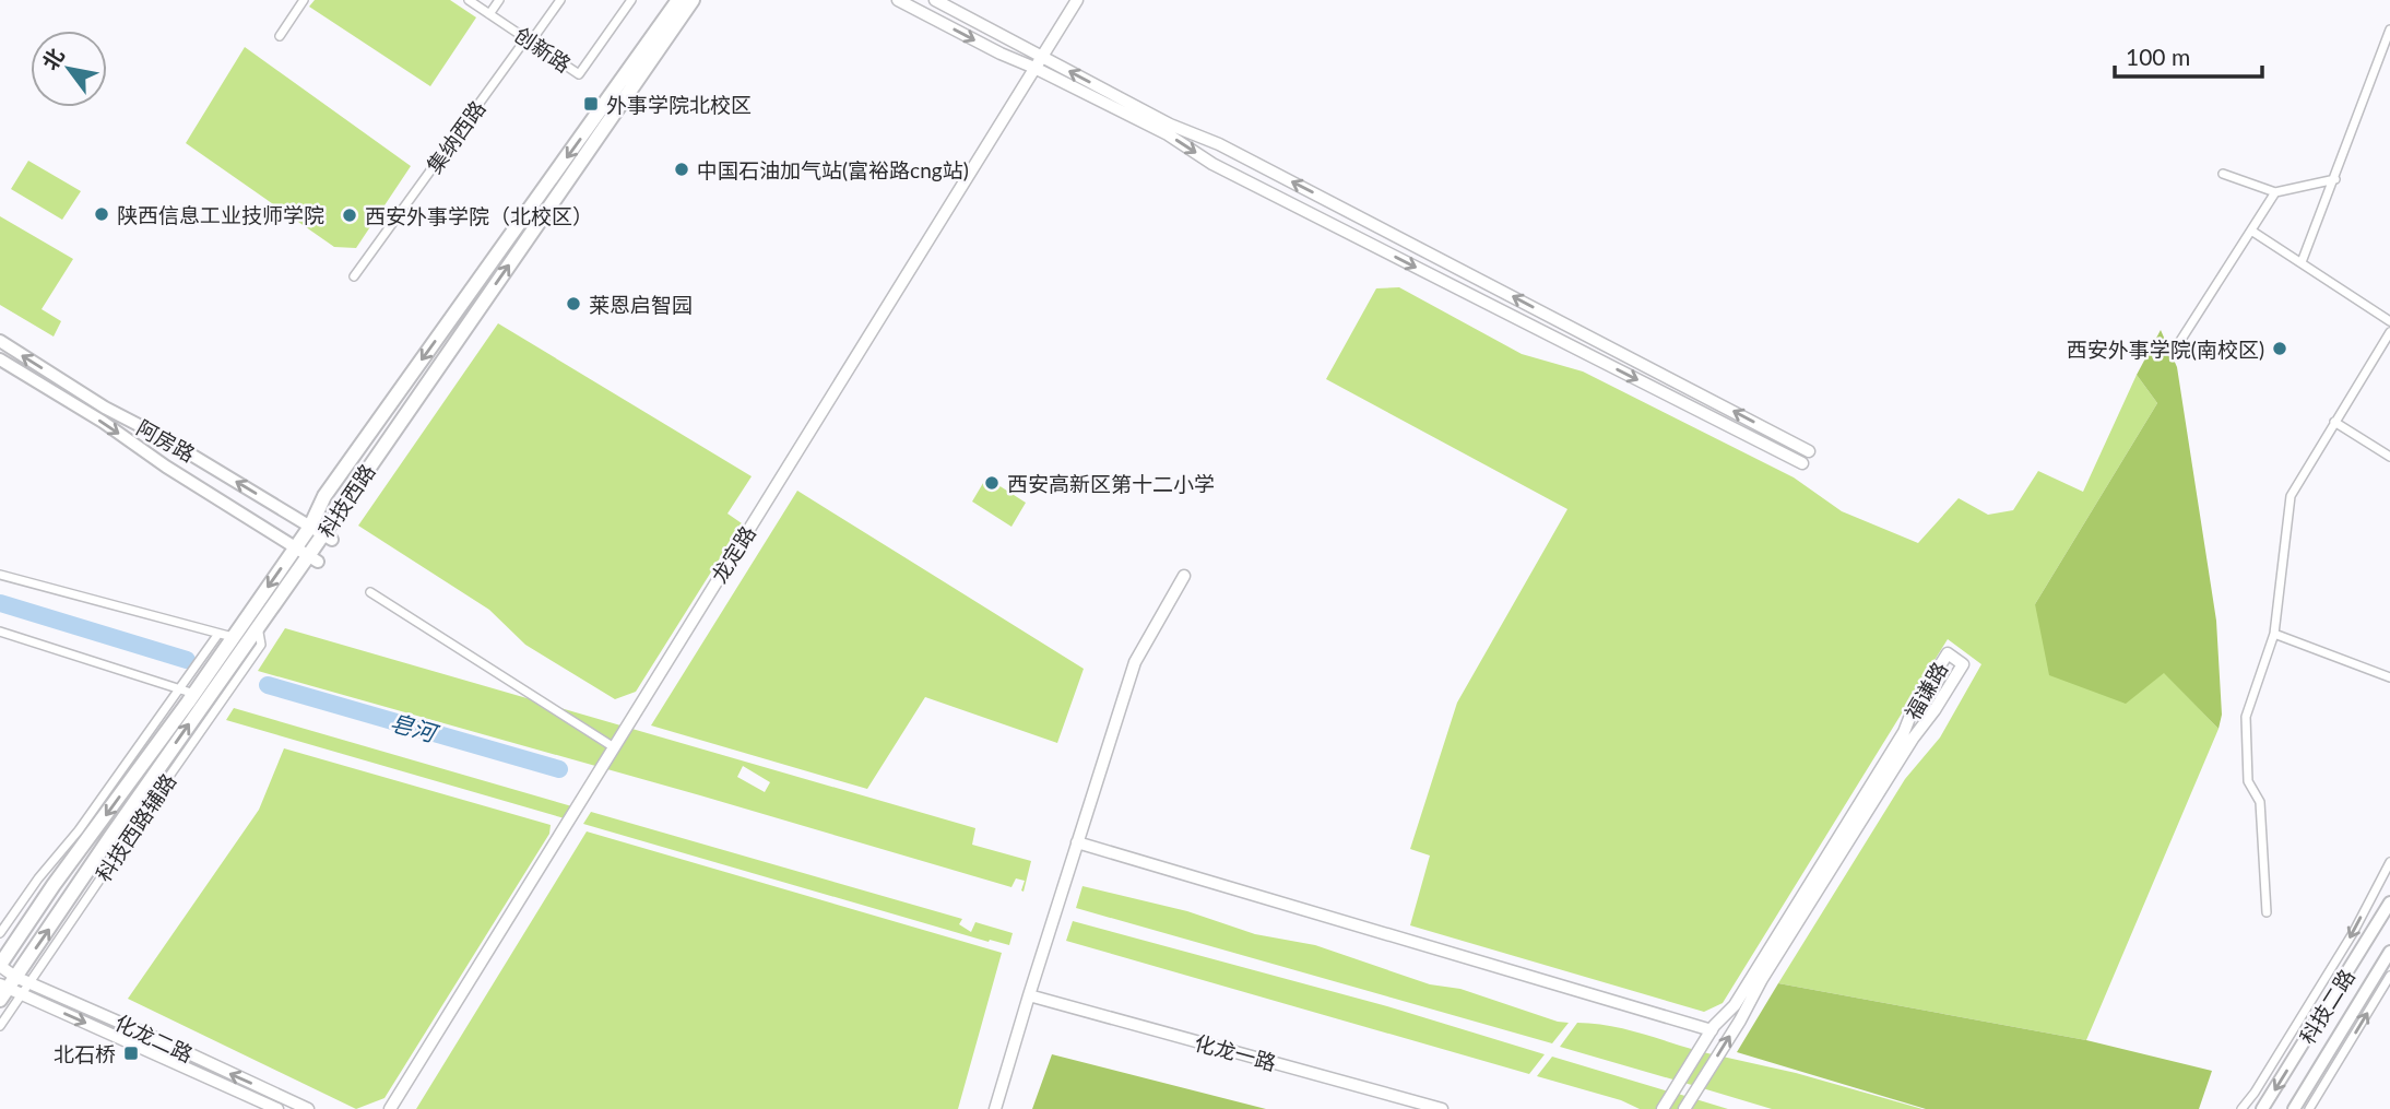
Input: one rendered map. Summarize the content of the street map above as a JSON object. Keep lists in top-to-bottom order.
{
  "streets": {
    "main road": ["阿房路", "科技西路", "科技二路"],
    "street": [
      "创新路",
      "集纳西路",
      "龙定路",
      "福谦路",
      "科技西路辅路",
      "化龙二路",
      "化龙一路"
    ]
  },
  "crossings": [
    ["创新路", "集纳西路"],
    ["阿房路", "科技西路"],
    ["科技西路", "科技西路辅路"],
    ["科技西路", "化龙二路"]
  ],
  "water": ["皂河"],
  "places": {
    "transit": ["外事学院北校区", "北石桥"],
    "other": [
      "中国石油加气站(富裕路cng站)",
      "陕西信息工业技师学院",
      "西安外事学院（北校区）",
      "莱恩启智园",
      "西安外事学院(南校区)",
      "西安高新区第十二小学"
    ]
  },
  "scale_bar": "100 m",
  "north": "top left"
}
